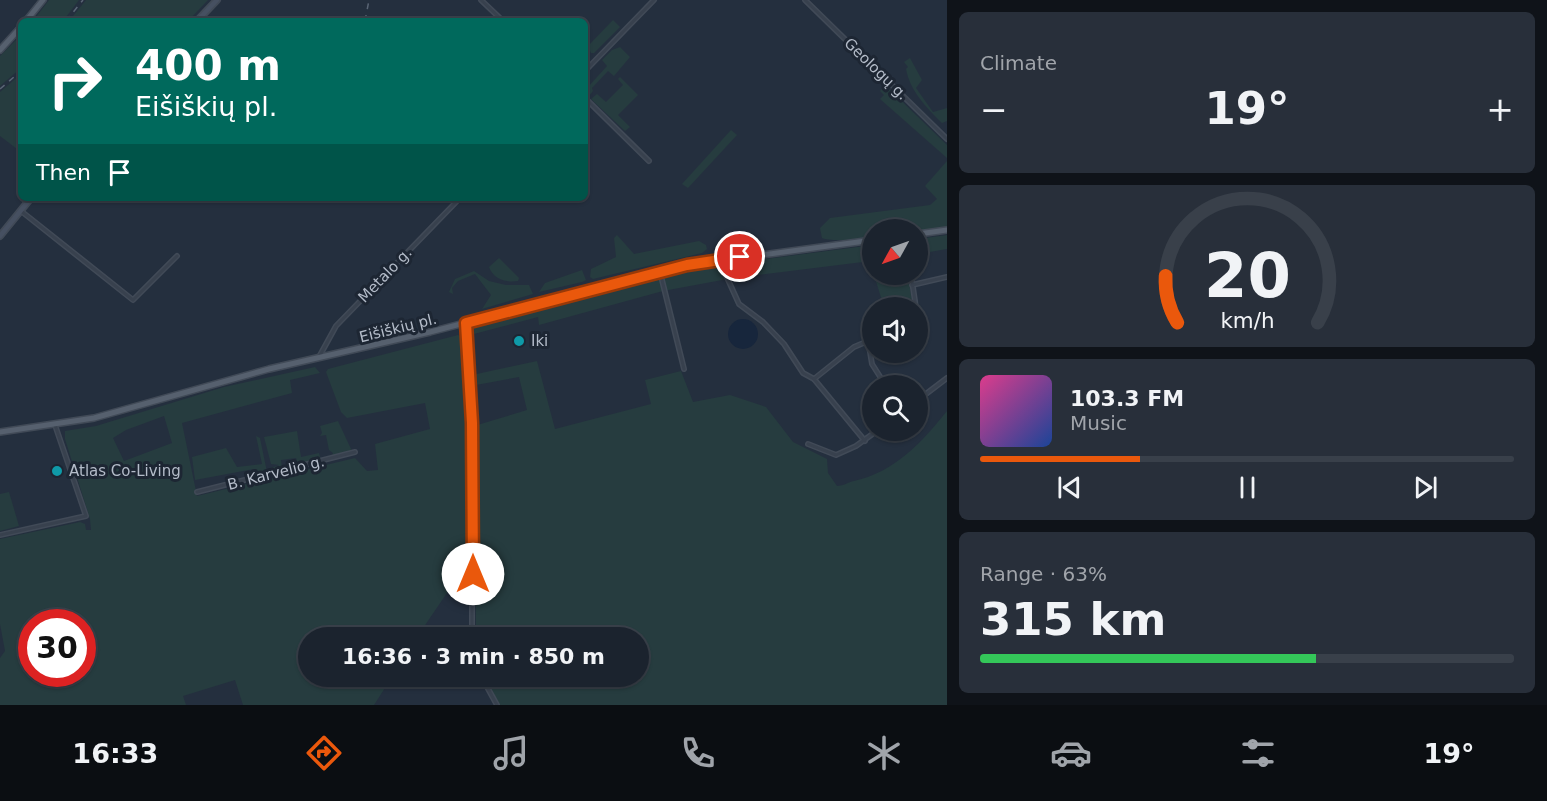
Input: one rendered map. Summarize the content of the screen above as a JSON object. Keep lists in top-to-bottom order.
{
  "streets": {
    "main road": ["Eišiškių pl."],
    "street": ["Geologų g.", "Metalo g.", "B. Karvelio g."]
  },
  "crossings": [
    ["Metalo g.", "Eišiškių pl."]
  ],
  "places": ["Iki", "Atlas Co-Living"],
  "north": "bottom left",
  "page": {
    "tile": [
      "Climate",
      ["Range · 63%", "315 km"]
    ],
    "turn": ["400 m", "Eišiškių pl."],
    "heat": ["−", "19°", "+"],
    "then": "Then",
    "song": ["103.3 FM", "Music"],
    "limit": "30",
    "trip": "16:36 · 3 min · 850 m",
    "tabs": ["16:33", "19°"],
    "gauge": ["20", "km/h"]
  }
}
